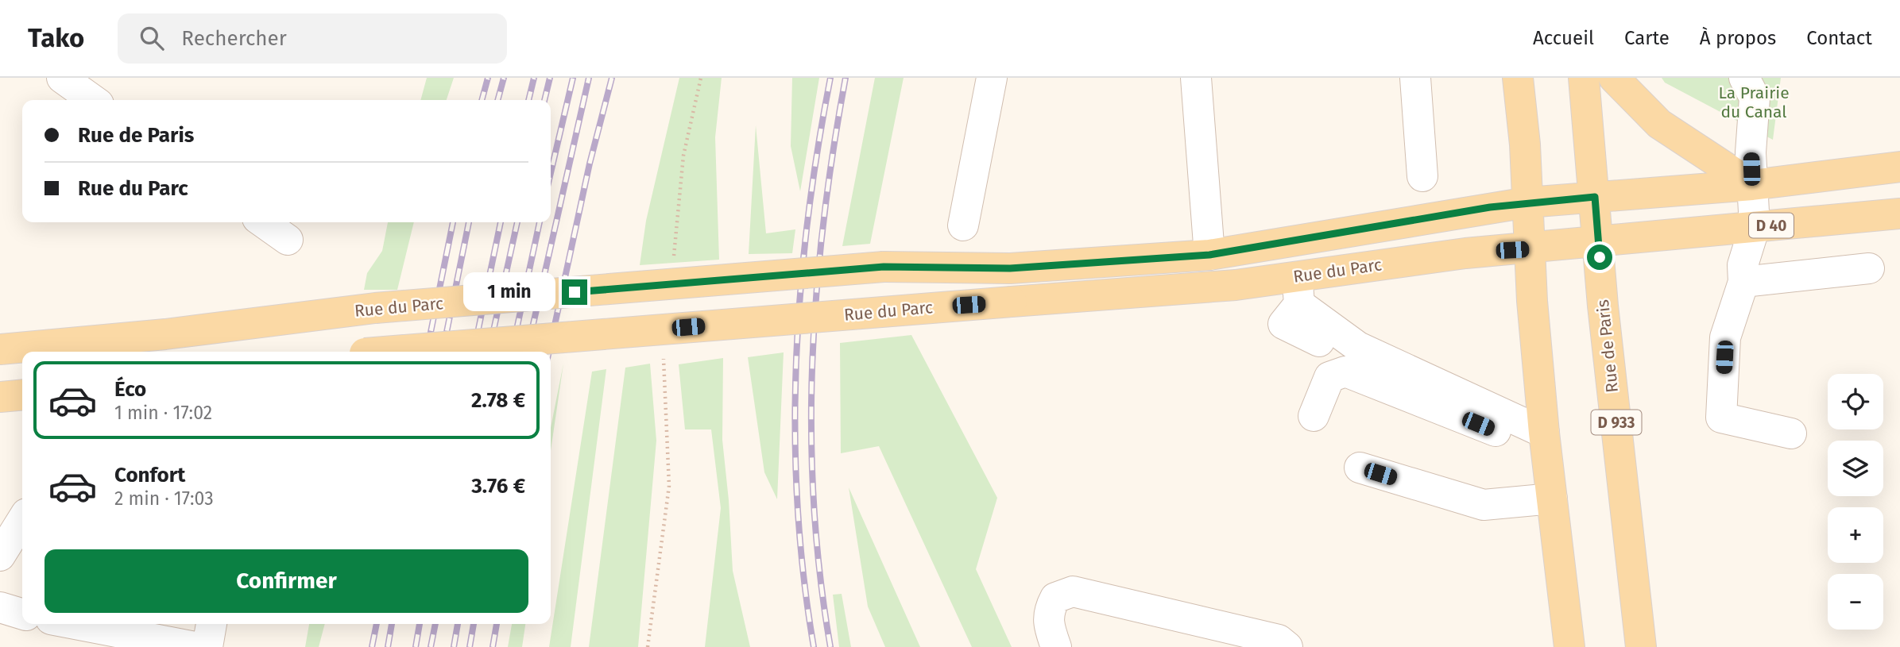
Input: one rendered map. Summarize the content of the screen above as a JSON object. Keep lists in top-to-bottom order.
{
  "streets": {
    "main road": [
      "D 40",
      "Rue du Parc",
      "Rue de Paris",
      "D 933"
    ]
  },
  "crossings": [
    ["D 40", "Rue du Parc"],
    ["D 40", "Rue de Paris"],
    ["Rue du Parc", "Rue de Paris"]
  ],
  "parks": ["La Prairie du Canal"],
  "page": {
    "header": "Tako",
    "search": "Rechercher",
    "nav": [
      "Accueil",
      "Carte",
      "À propos",
      "Contact"
    ],
    "banner": ["Rue de Paris", "Rue du Parc"],
    "bubble": "1 min",
    "list": [
      {
        "name": "Éco",
        "note": "1 min · 17:02",
        "value": "2.78 €"
      },
      {
        "name": "Confort",
        "note": "2 min · 17:03",
        "value": "3.76 €"
      }
    ],
    "map_buttons": ["+", "−"],
    "buttons": "Confirmer"
  }
}
